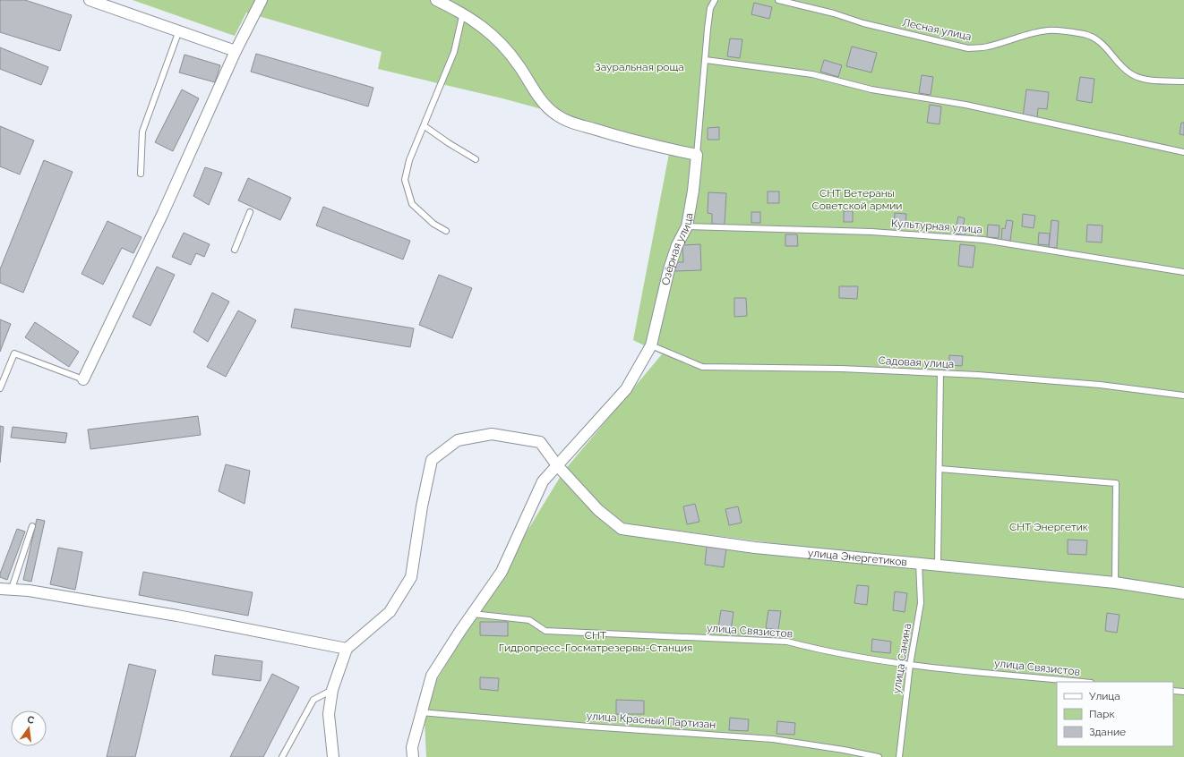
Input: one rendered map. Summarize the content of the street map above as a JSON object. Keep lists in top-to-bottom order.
{
  "streets": {
    "street": ["Озёрная улица", "улица Энергетиков"],
    "lane": [
      "Лесная улица",
      "Культурная улица",
      "Садовая улица",
      "улица Связистов",
      "улица Санина",
      "улица Красный Партизан"
    ]
  },
  "crossings": [
    ["Культурная улица", "Озёрная улица"],
    ["Озёрная улица", "Садовая улица"],
    ["Озёрная улица", "улица Энергетиков"],
    ["Озёрная улица", "улица Связистов"],
    ["Озёрная улица", "улица Красный Партизан"],
    ["улица Энергетиков", "улица Санина"],
    ["улица Связистов", "улица Санина"]
  ],
  "parks": [
    "Зауральная роща",
    "СНТ Ветераны Советской армии",
    "СНТ Энергетик",
    "СНТ Гидропресс-Госматрезервы-Станция"
  ],
  "legend": ["Улица", "Парк", "Здание"],
  "north": "top"
}
